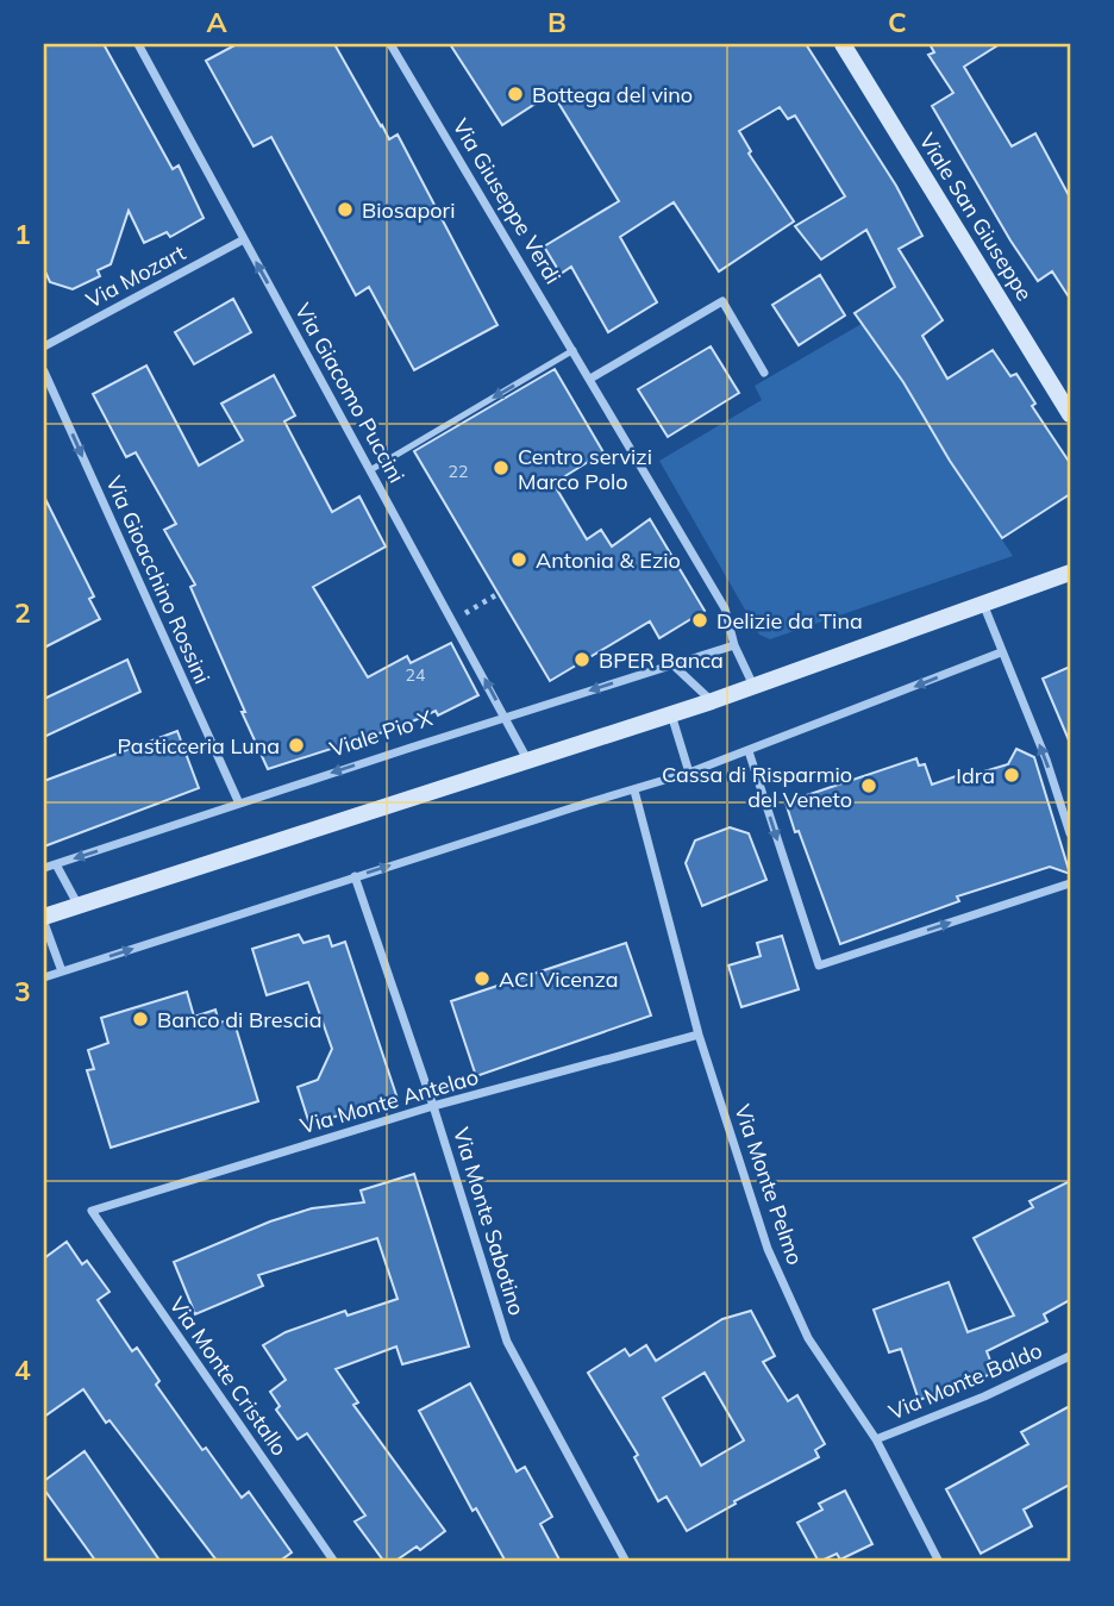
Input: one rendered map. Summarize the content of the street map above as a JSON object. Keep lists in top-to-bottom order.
{
  "streets": {
    "main road": ["Viale San Giuseppe"],
    "street": [
      "Via Giuseppe Verdi",
      "Via Mozart",
      "Via Giacomo Puccini",
      "Via Gioacchino Rossini",
      "Viale Pio X",
      "Via Monte Antelao",
      "Via Monte Pelmo",
      "Via Monte Sabotino",
      "Via Monte Cristallo",
      "Via Monte Baldo"
    ]
  },
  "crossings": [
    ["Via Giuseppe Verdi", "Viale Pio X"],
    ["Via Mozart", "Via Giacomo Puccini"],
    ["Via Giacomo Puccini", "Viale Pio X"],
    ["Via Gioacchino Rossini", "Viale Pio X"],
    ["Via Monte Antelao", "Via Monte Pelmo"],
    ["Via Monte Antelao", "Via Monte Sabotino"],
    ["Via Monte Antelao", "Via Monte Cristallo"],
    ["Via Monte Pelmo", "Via Monte Baldo"]
  ],
  "one_way": ["Via Giacomo Puccini", "Via Gioacchino Rossini", "Viale Pio X"],
  "places": [
    "Bottega del vino",
    "Biosapori",
    "Centro servizi Marco Polo",
    "Antonia & Ezio",
    "Delizie da Tina",
    "BPER Banca",
    "Pasticceria Luna",
    "Idra",
    "Cassa di Risparmio del Veneto",
    "ACI Vicenza",
    "Banco di Brescia"
  ],
  "house_numbers": ["22", "24"],
  "grid": {
    "columns": ["A", "B", "C"],
    "rows": [
      "1",
      "2",
      "3",
      "4"
    ]
  }
}
